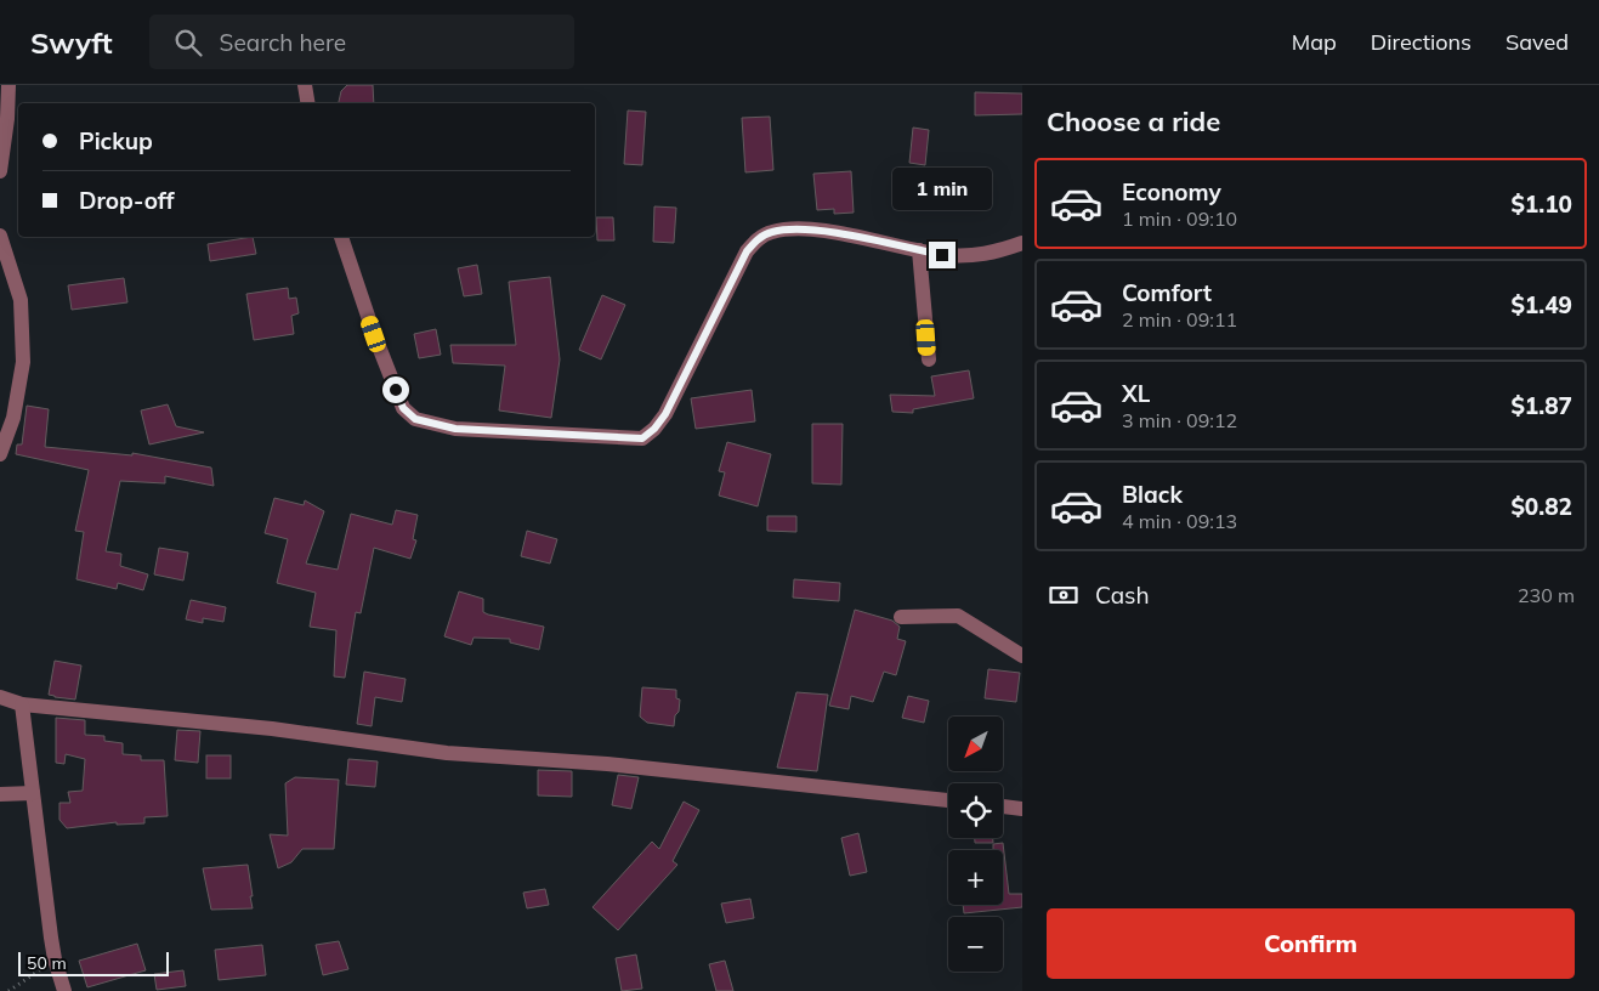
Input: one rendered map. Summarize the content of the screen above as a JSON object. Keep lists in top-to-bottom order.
{
  "scale_bar": "50 m",
  "north": "bottom left",
  "page": {
    "header": "Swyft",
    "search": "Search here",
    "nav": ["Map", "Directions", "Saved"],
    "heading": "Choose a ride",
    "banner": ["Pickup", "Drop-off"],
    "list": [
      {
        "name": "Economy",
        "note": "1 min · 09:10",
        "value": "$1.10"
      },
      {
        "name": "Comfort",
        "note": "2 min · 09:11",
        "value": "$1.49"
      },
      {
        "name": "XL",
        "note": "3 min · 09:12",
        "value": "$1.87"
      },
      {
        "name": "Black",
        "note": "4 min · 09:13",
        "value": "$0.82"
      }
    ],
    "bubble": "1 min",
    "pay": ["Cash", "230 m"],
    "map_buttons": ["+", "−"],
    "buttons": "Confirm",
    "scale": "50 m"
  }
}
